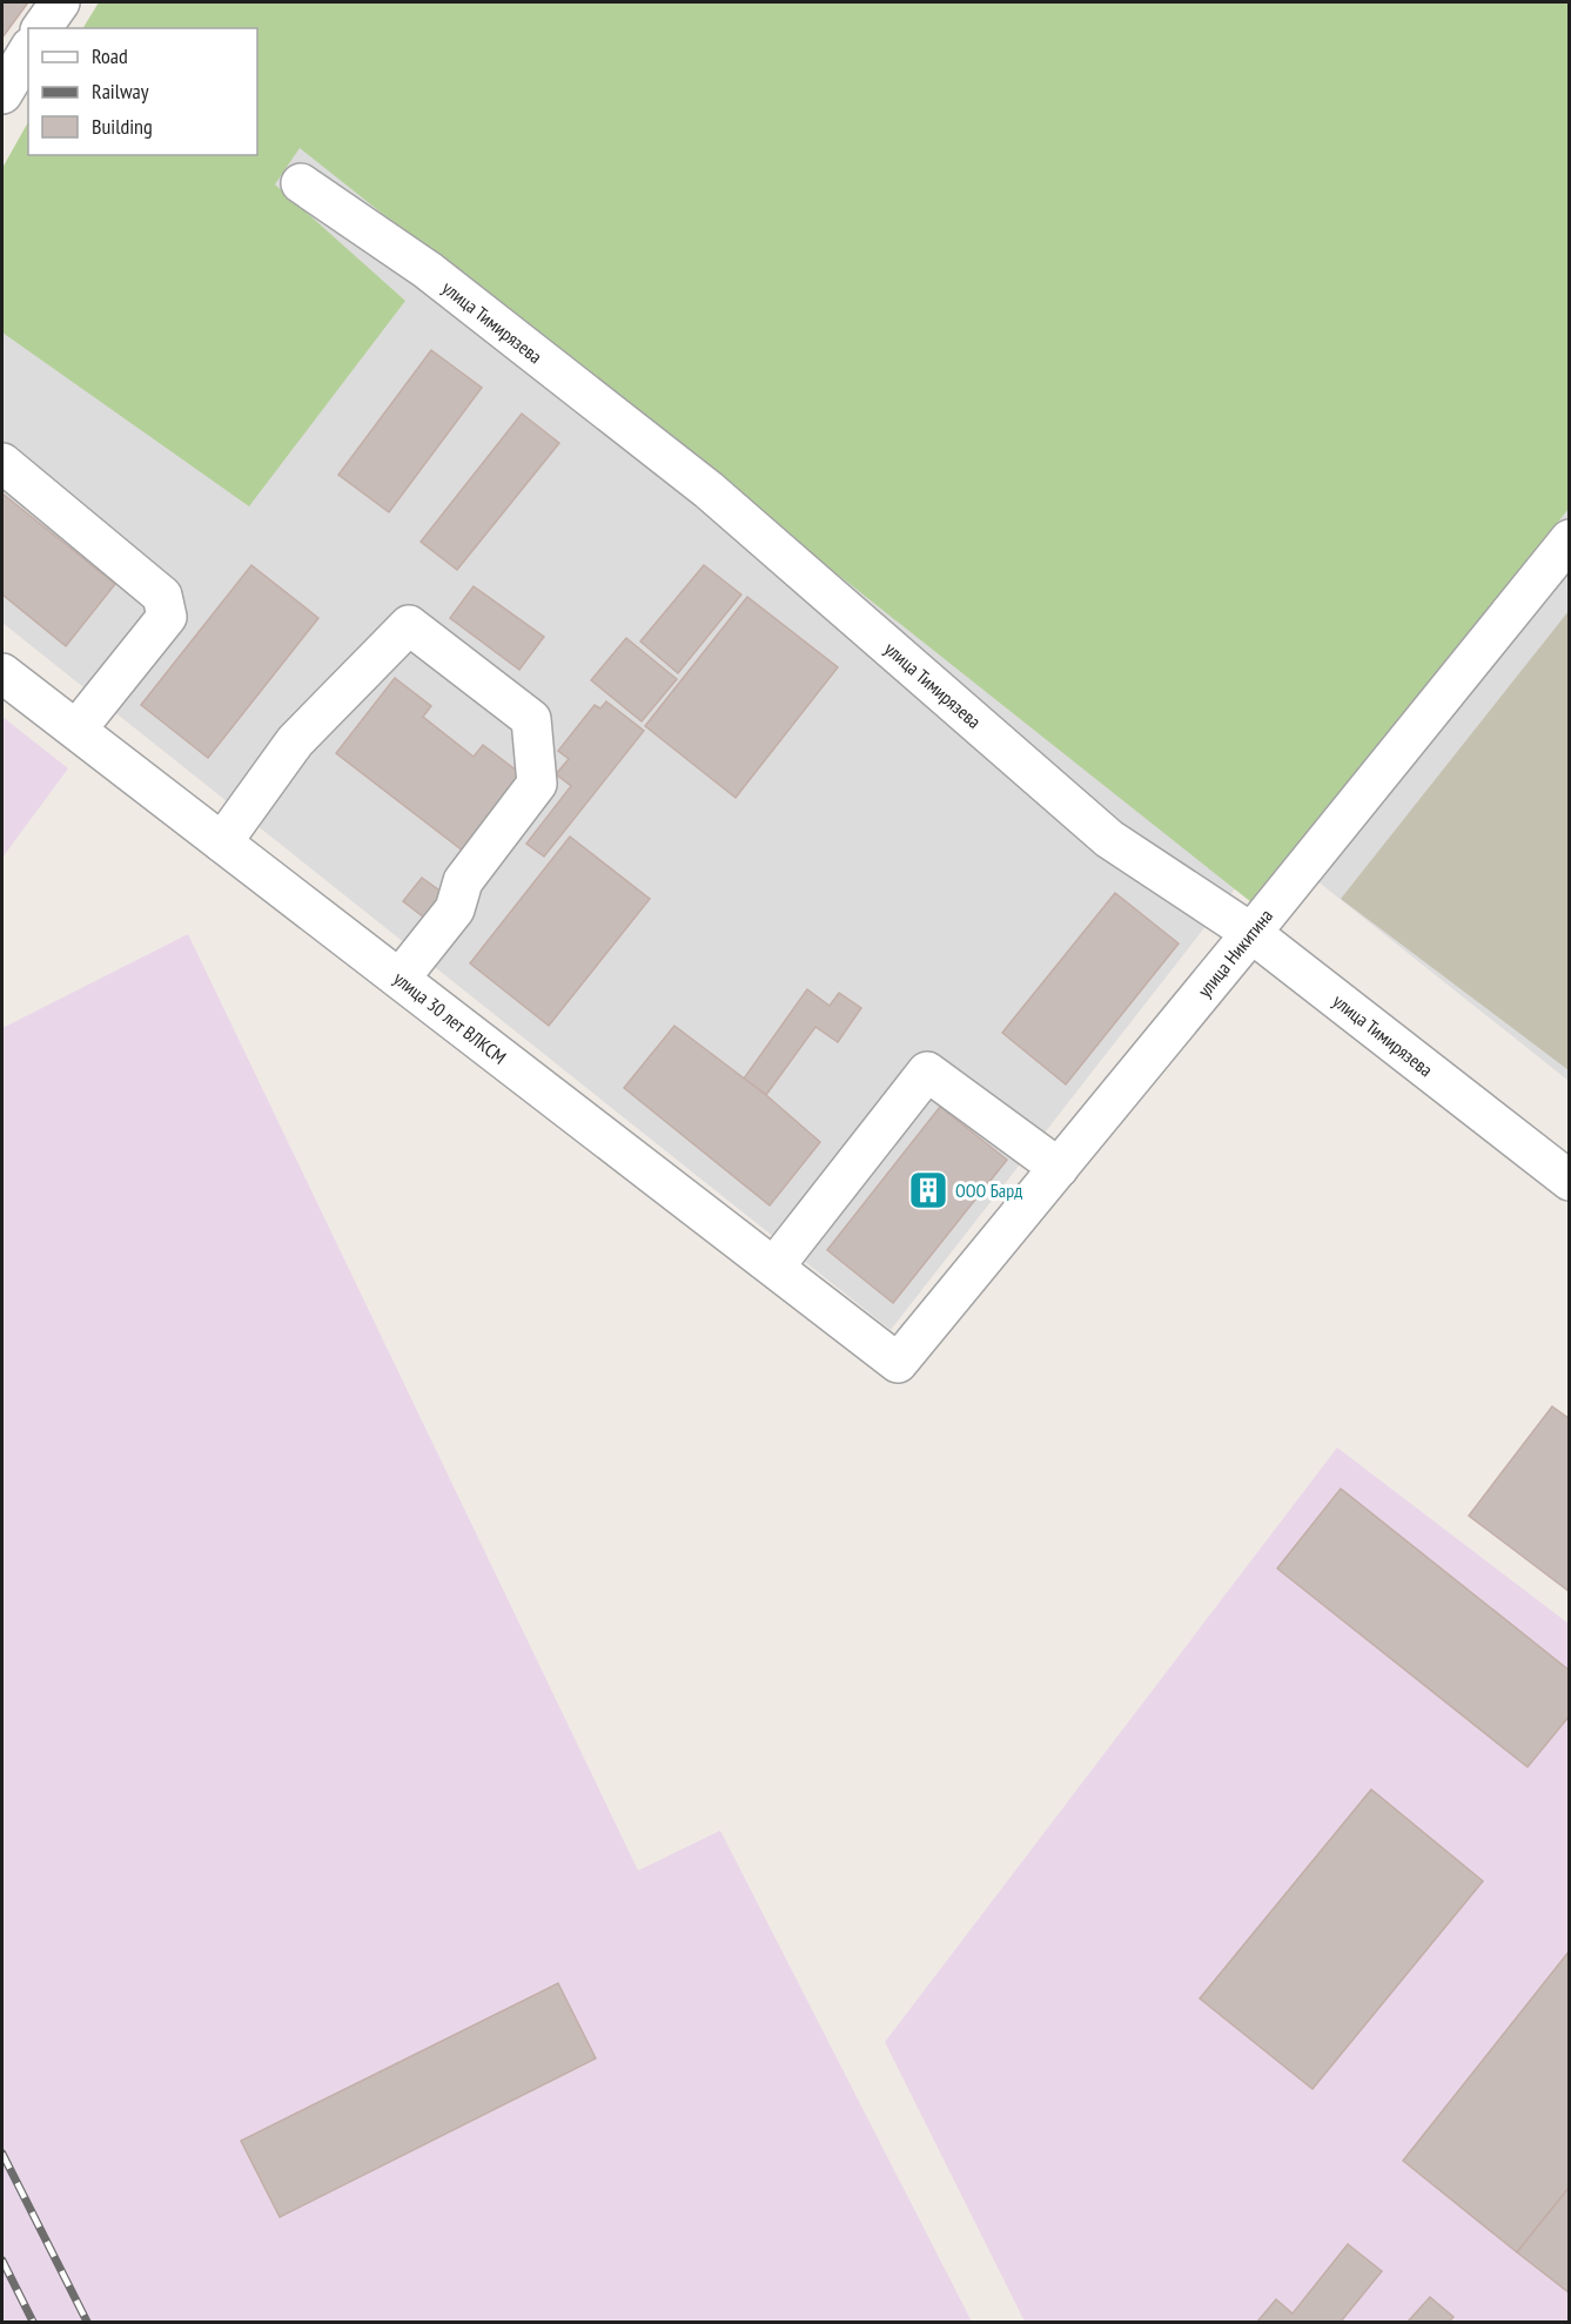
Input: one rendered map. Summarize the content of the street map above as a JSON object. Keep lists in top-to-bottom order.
{
  "streets": {
    "street": ["улица Тимирязева", "улица Никитина", "улица 30 лет ВЛКСМ"]
  },
  "crossings": [
    ["улица Тимирязева", "улица Никитина"],
    ["улица Никитина", "улица 30 лет ВЛКСМ"]
  ],
  "places": {
    "building": ["ООО Бард"]
  },
  "legend": ["Road", "Railway", "Building"]
}
